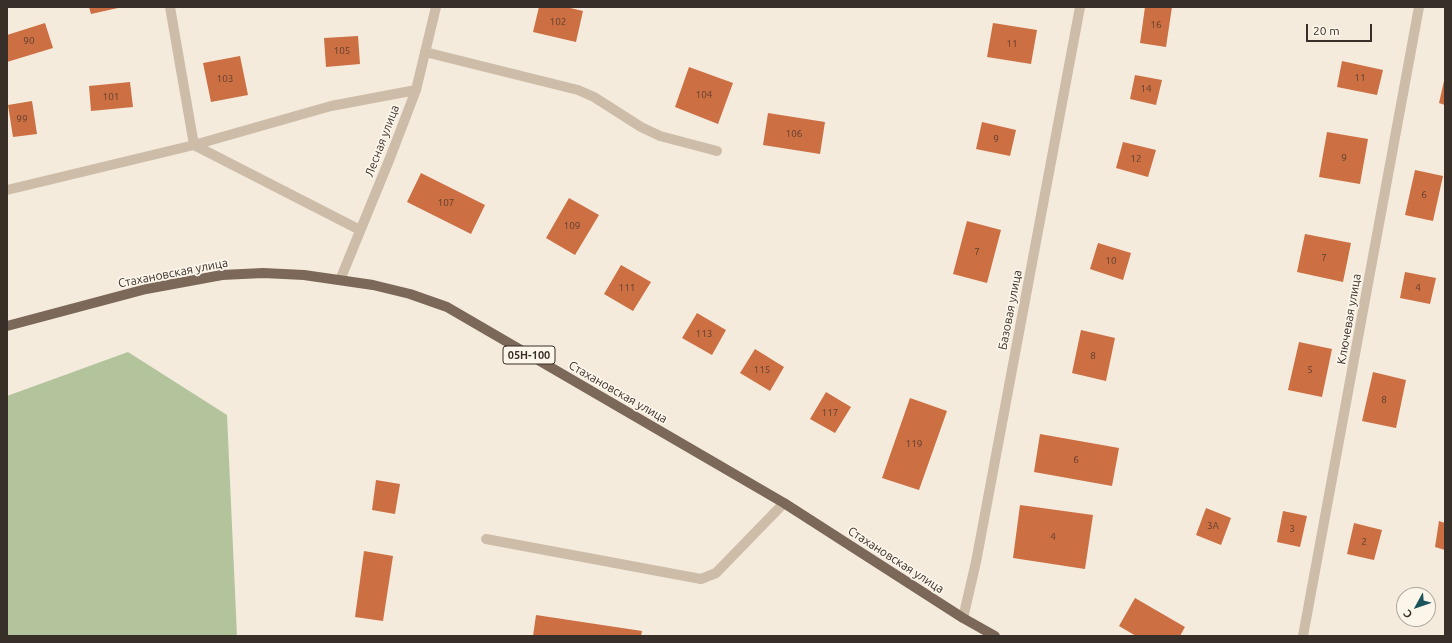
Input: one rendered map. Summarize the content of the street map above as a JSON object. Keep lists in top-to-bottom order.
{
  "streets": {
    "main road": ["Стахановская улица", "05Н-100"],
    "street": ["Лесная улица", "Базовая улица", "Ключевая улица"]
  },
  "crossings": [
    ["Лесная улица", "Стахановская улица"],
    ["Стахановская улица", "Базовая улица"]
  ],
  "house_numbers": [
    "102",
    "16",
    "90",
    "11",
    "105",
    "11",
    "103",
    "14",
    "104",
    "101",
    "99",
    "106",
    "9",
    "9",
    "12",
    "6",
    "107",
    "109",
    "7",
    "7",
    "10",
    "111",
    "4",
    "113",
    "8",
    "115",
    "5",
    "8",
    "117",
    "119",
    "6",
    "3А",
    "3",
    "4",
    "2"
  ],
  "scale_bar": "20 m",
  "north": "bottom left"
}
